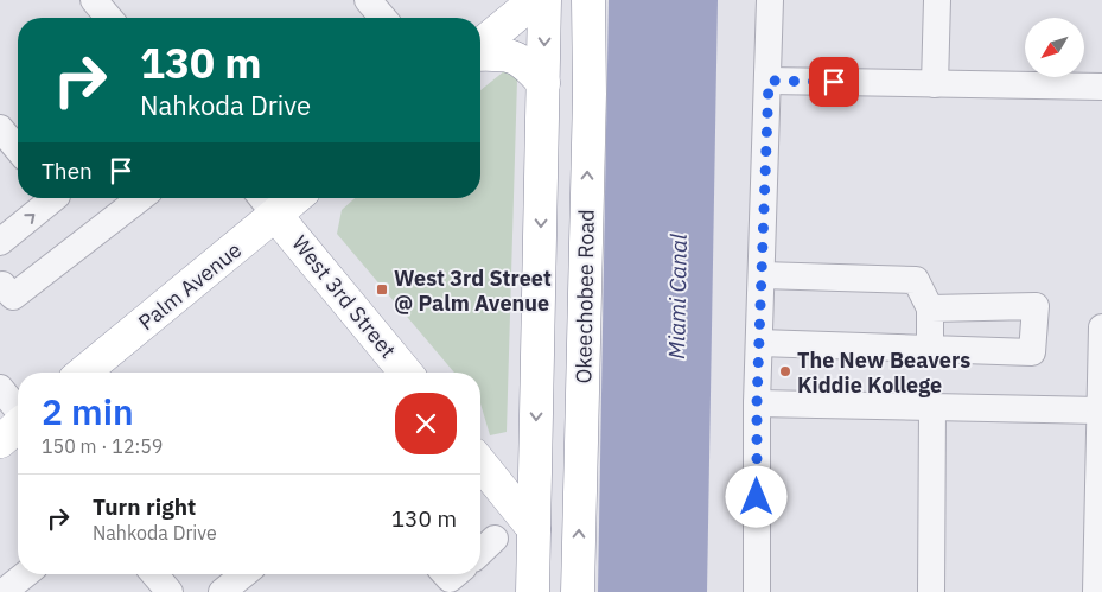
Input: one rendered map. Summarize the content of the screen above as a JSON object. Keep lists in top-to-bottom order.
{
  "streets": {
    "main road": ["Palm Avenue", "West 3rd Street", "Okeechobee Road"]
  },
  "crossings": [
    ["Palm Avenue", "West 3rd Street"]
  ],
  "water": ["Miami Canal"],
  "places": {
    "transit": ["West 3rd Street @ Palm Avenue"],
    "other": ["The New Beavers Kiddie Kollege"]
  },
  "north": "bottom left",
  "page": {
    "turn": ["130 m", "Nahkoda Drive"],
    "then": "Then",
    "heading": ["2 min", "150 m · 12:59"],
    "list": [
      {
        "name": "Turn right",
        "note": "Nahkoda Drive",
        "value": "130 m"
      }
    ]
  }
}
